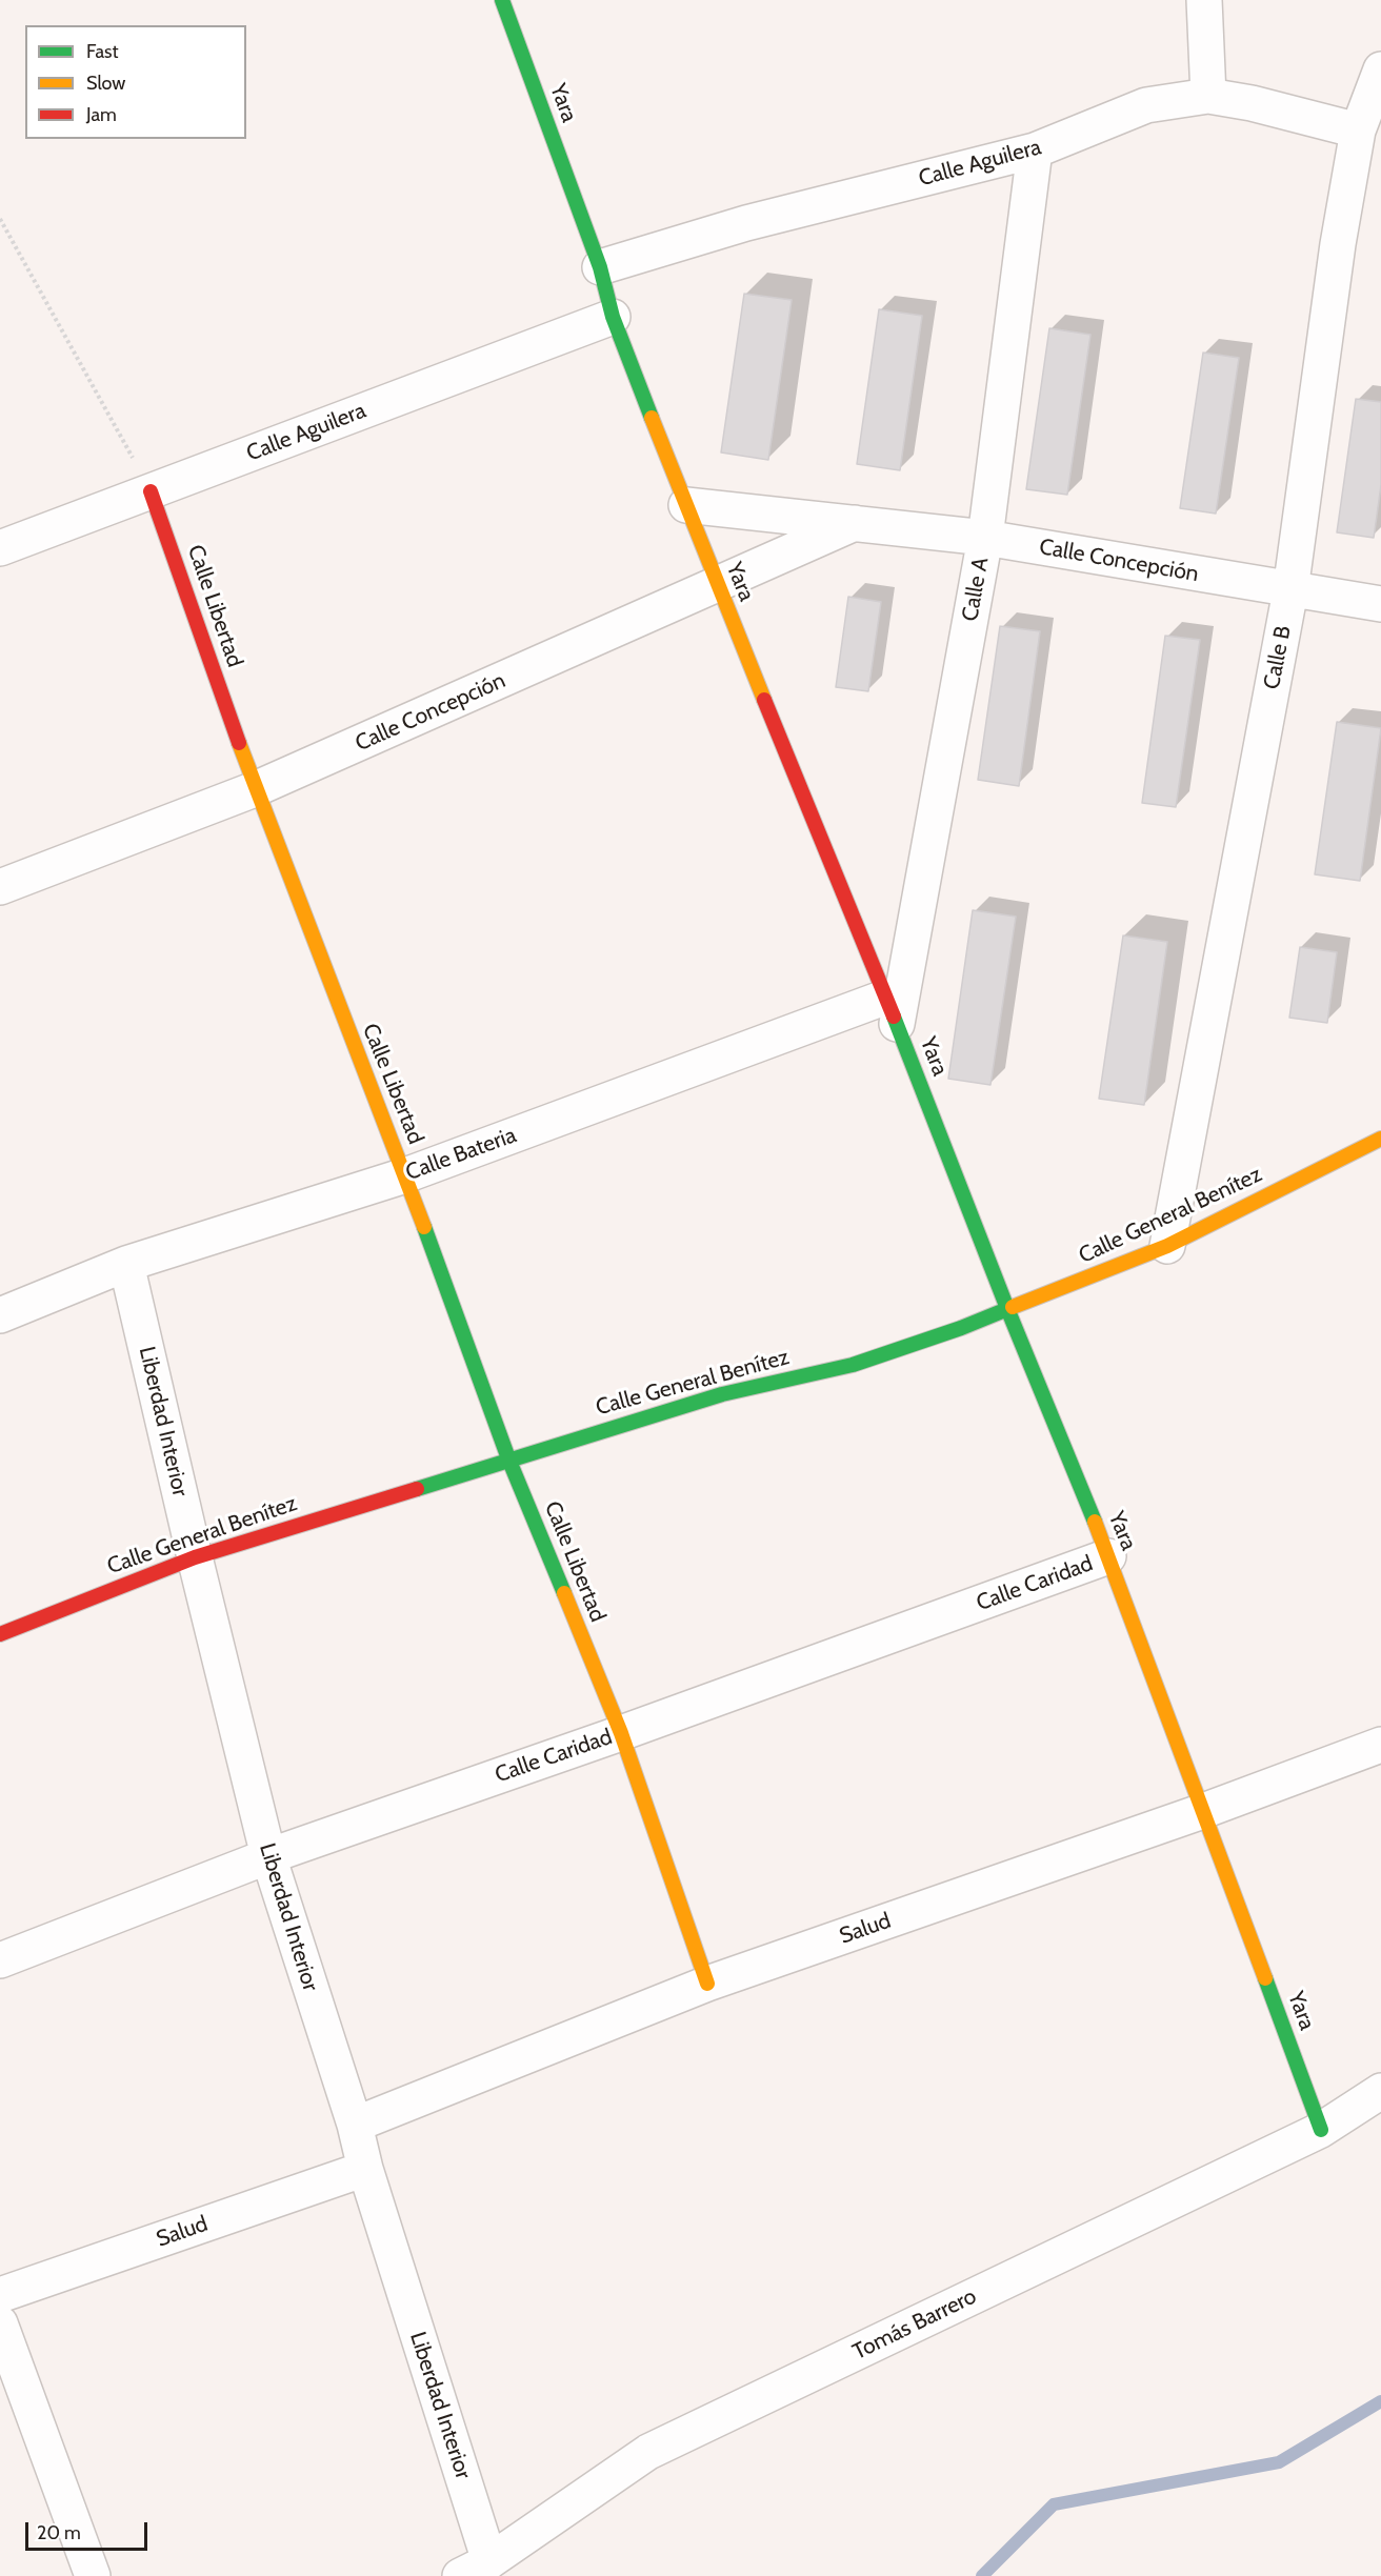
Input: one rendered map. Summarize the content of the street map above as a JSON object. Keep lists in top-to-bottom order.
{
  "streets": {
    "street": [
      "Yara",
      "Calle Aguilera",
      "Calle Concepción",
      "Calle A",
      "Calle Libertad",
      "Calle B",
      "Calle Bateria",
      "Calle General Benítez",
      "Liberdad Interior",
      "Calle Caridad",
      "Salud",
      "Tomás Barrero"
    ]
  },
  "crossings": [
    ["Yara", "Calle Aguilera"],
    ["Yara", "Calle Concepción"],
    ["Yara", "Calle A"],
    ["Yara", "Calle Bateria"],
    ["Yara", "Calle General Benítez"],
    ["Yara", "Calle Caridad"],
    ["Yara", "Salud"],
    ["Yara", "Tomás Barrero"],
    ["Calle Aguilera", "Calle A"],
    ["Calle Aguilera", "Calle Libertad"],
    ["Calle Aguilera", "Calle B"],
    ["Calle Concepción", "Calle A"],
    ["Calle Concepción", "Calle Libertad"],
    ["Calle Concepción", "Calle B"],
    ["Calle A", "Calle Bateria"],
    ["Calle Libertad", "Calle Bateria"],
    ["Calle Libertad", "Calle General Benítez"],
    ["Calle Libertad", "Calle Caridad"],
    ["Calle Libertad", "Salud"],
    ["Calle B", "Calle General Benítez"],
    ["Calle Bateria", "Liberdad Interior"],
    ["Calle General Benítez", "Liberdad Interior"],
    ["Liberdad Interior", "Calle Caridad"],
    ["Liberdad Interior", "Salud"],
    ["Liberdad Interior", "Tomás Barrero"]
  ],
  "legend": ["Fast", "Slow", "Jam"],
  "scale_bar": "20 m"
}
